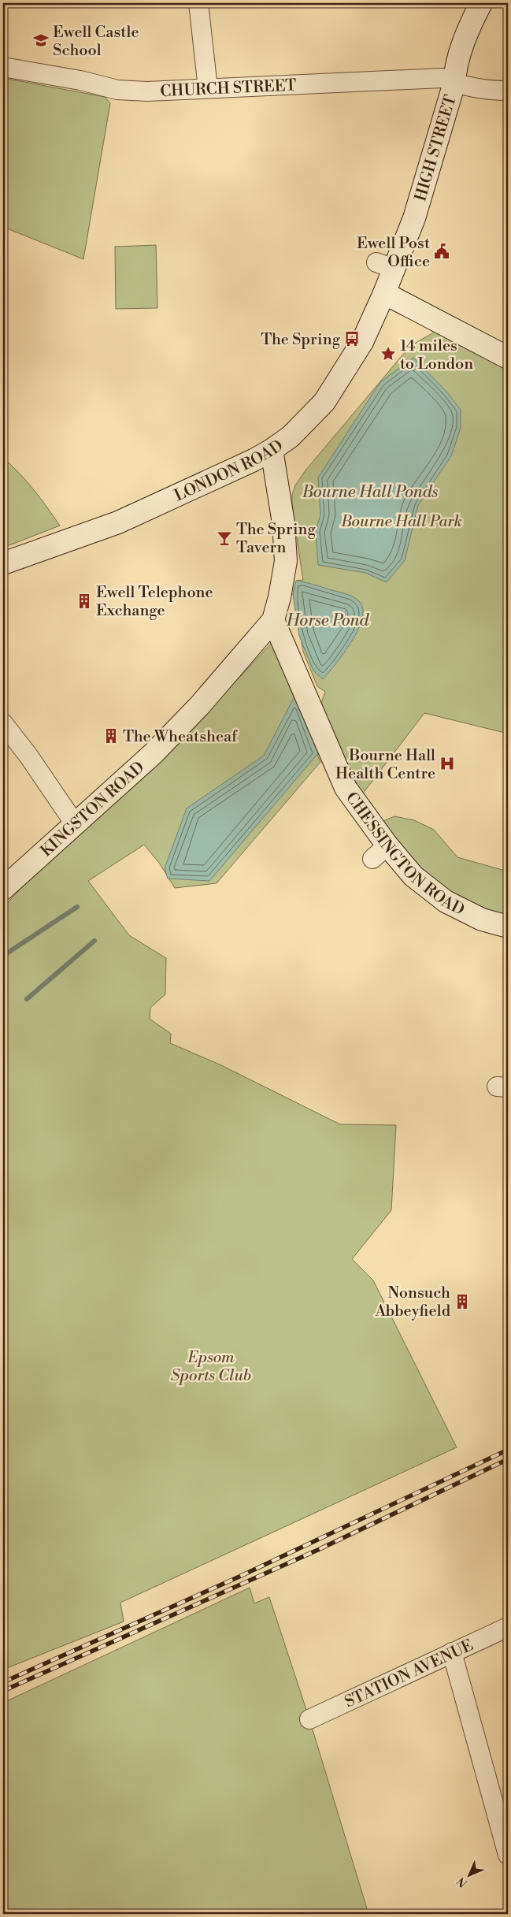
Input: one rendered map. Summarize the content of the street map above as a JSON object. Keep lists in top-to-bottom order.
{
  "streets": {
    "main road": [
      "HIGH STREET",
      "LONDON ROAD",
      "KINGSTON ROAD",
      "CHESSINGTON ROAD"
    ],
    "street": ["CHURCH STREET", "STATION AVENUE"]
  },
  "crossings": [
    ["CHURCH STREET", "HIGH STREET"],
    ["HIGH STREET", "LONDON ROAD"],
    ["KINGSTON ROAD", "CHESSINGTON ROAD"]
  ],
  "water": ["Bourne Hall Ponds", "Horse Pond"],
  "parks": ["Bourne Hall Park", "Epsom Sports Club"],
  "places": {
    "school or university": ["Ewell Castle School"],
    "public building": ["Ewell Post Office"],
    "bus stop": ["The Spring"],
    "place": ["14 miles to London"],
    "bar": ["The Spring Tavern"],
    "building": ["Ewell Telephone Exchange", "The Wheatsheaf", "Nonsuch Abbeyfield"],
    "hospital": ["Bourne Hall Health Centre"]
  },
  "north": "bottom left"
}
